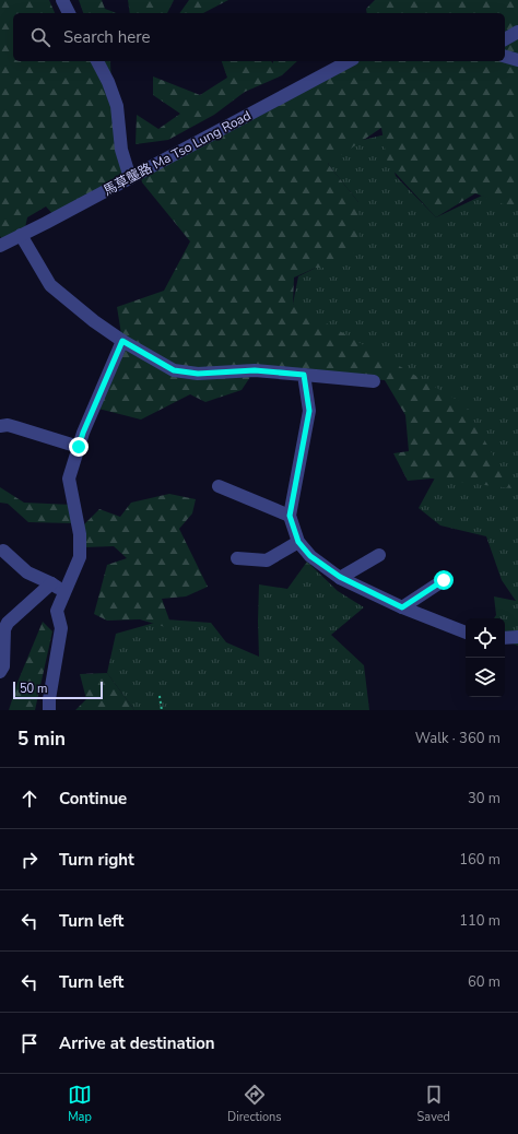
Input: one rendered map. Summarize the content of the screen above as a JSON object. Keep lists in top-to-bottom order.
{
  "streets": {
    "street": ["馬草壟路 Ma Tso Lung Road"]
  },
  "scale_bar": "50 m",
  "page": {
    "search": "Search here",
    "scale": "50 m",
    "heading": ["5 min", "Walk · 360 m"],
    "list": [
      ["Continue", "30 m"],
      ["Turn right", "160 m"],
      ["Turn left", "110 m"],
      ["Turn left", "60 m"],
      "Arrive at destination"
    ],
    "nav": ["Map", "Directions", "Saved"]
  }
}
